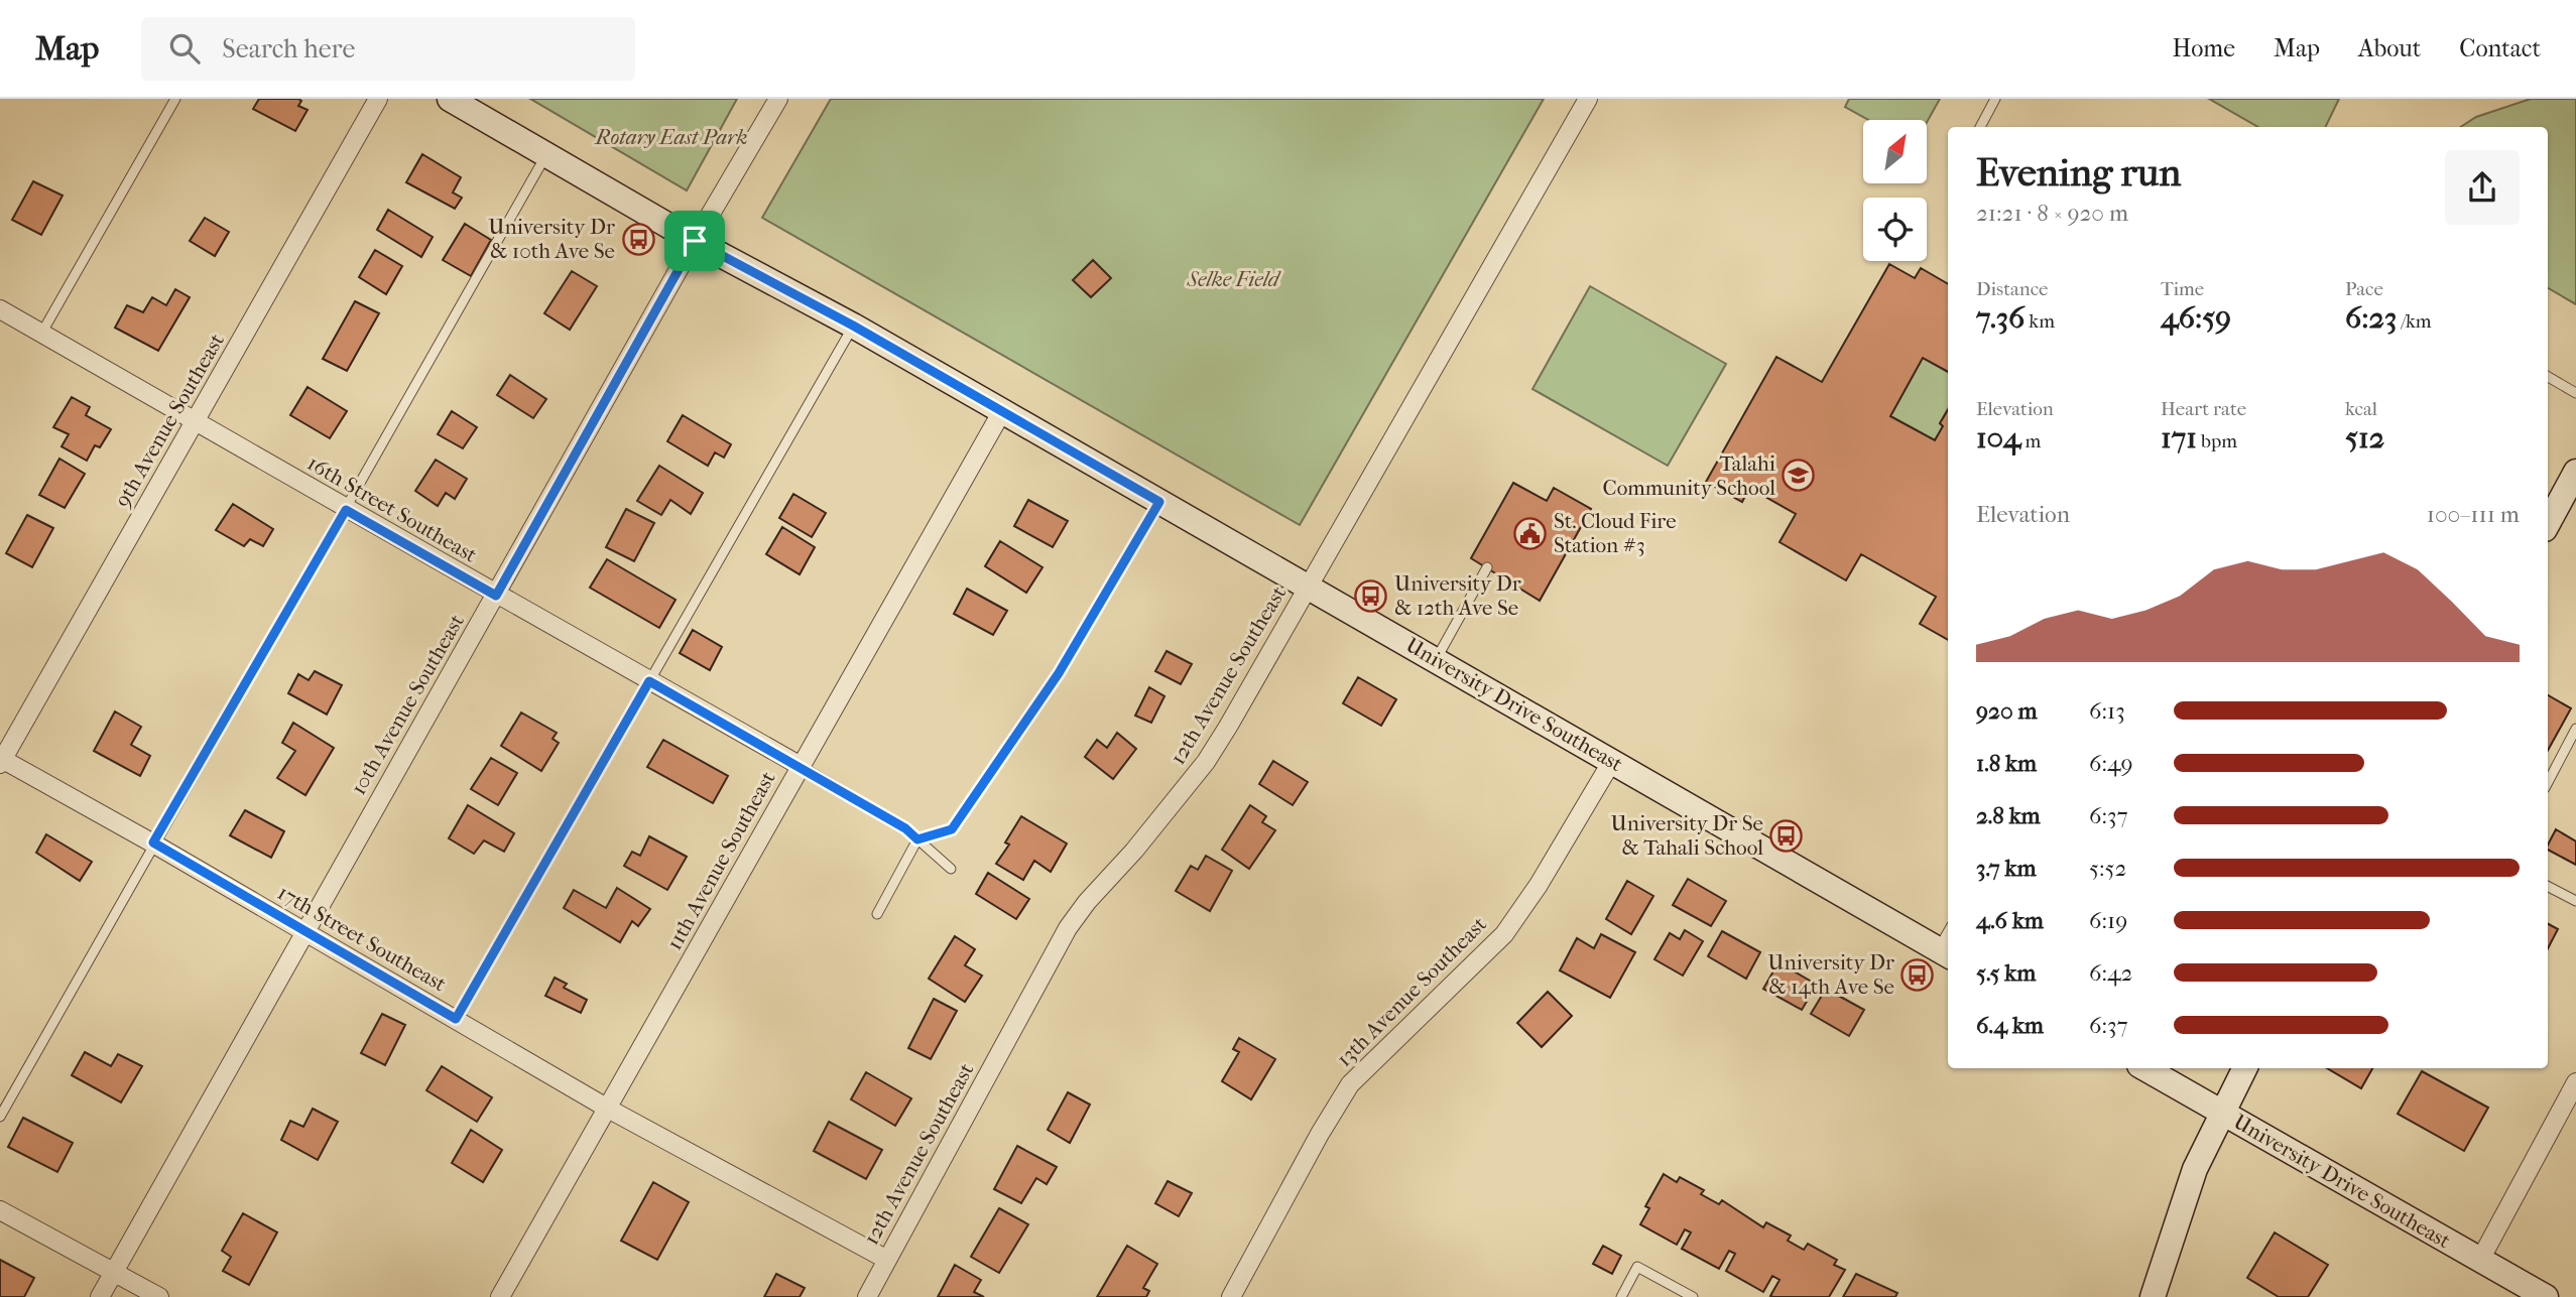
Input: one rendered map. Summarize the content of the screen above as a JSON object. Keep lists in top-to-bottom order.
{
  "streets": {
    "street": [
      "9th Avenue Southeast",
      "16th Street Southeast",
      "12th Avenue Southeast",
      "10th Avenue Southeast",
      "University Drive Southeast",
      "11th Avenue Southeast",
      "17th Street Southeast",
      "13th Avenue Southeast"
    ]
  },
  "crossings": [
    ["9th Avenue Southeast", "16th Street Southeast"],
    ["9th Avenue Southeast", "17th Street Southeast"],
    ["16th Street Southeast", "10th Avenue Southeast"],
    ["16th Street Southeast", "11th Avenue Southeast"],
    ["12th Avenue Southeast", "University Drive Southeast"],
    ["12th Avenue Southeast", "17th Street Southeast"],
    ["10th Avenue Southeast", "University Drive Southeast"],
    ["10th Avenue Southeast", "17th Street Southeast"],
    ["University Drive Southeast", "11th Avenue Southeast"],
    ["University Drive Southeast", "13th Avenue Southeast"],
    ["11th Avenue Southeast", "17th Street Southeast"]
  ],
  "parks": ["Rotary East Park", "Selke Field"],
  "places": {
    "bus stop": [
      "University Dr & 10th Ave Se",
      "University Dr & 12th Ave Se",
      "University Dr Se & Tahali School",
      "University Dr & 14th Ave Se"
    ],
    "school or university": ["Talahi Community School"],
    "public building": ["St. Cloud Fire Station #3"]
  },
  "north": "top right",
  "page": {
    "header": "Map",
    "search": "Search here",
    "nav": [
      "Home",
      "Map",
      "About",
      "Contact"
    ],
    "heading": ["Evening run", "21:21 · 8 × 920 m"],
    "stats": [
      ["Distance", "7.36 km"],
      ["Time", "46:59"],
      ["Pace", "6:23 /km"],
      ["Elevation", "104 m"],
      ["Heart rate", "171 bpm"],
      ["kcal", "512"]
    ],
    "chart": ["Elevation", "100–111 m"],
    "list": [
      {
        "name": "920 m",
        "note": "6:13"
      },
      {
        "name": "1.8 km",
        "note": "6:49"
      },
      {
        "name": "2.8 km",
        "note": "6:37"
      },
      {
        "name": "3.7 km",
        "note": "5:52"
      },
      {
        "name": "4.6 km",
        "note": "6:19"
      },
      {
        "name": "5.5 km",
        "note": "6:42"
      },
      {
        "name": "6.4 km",
        "note": "6:37"
      }
    ]
  }
}
